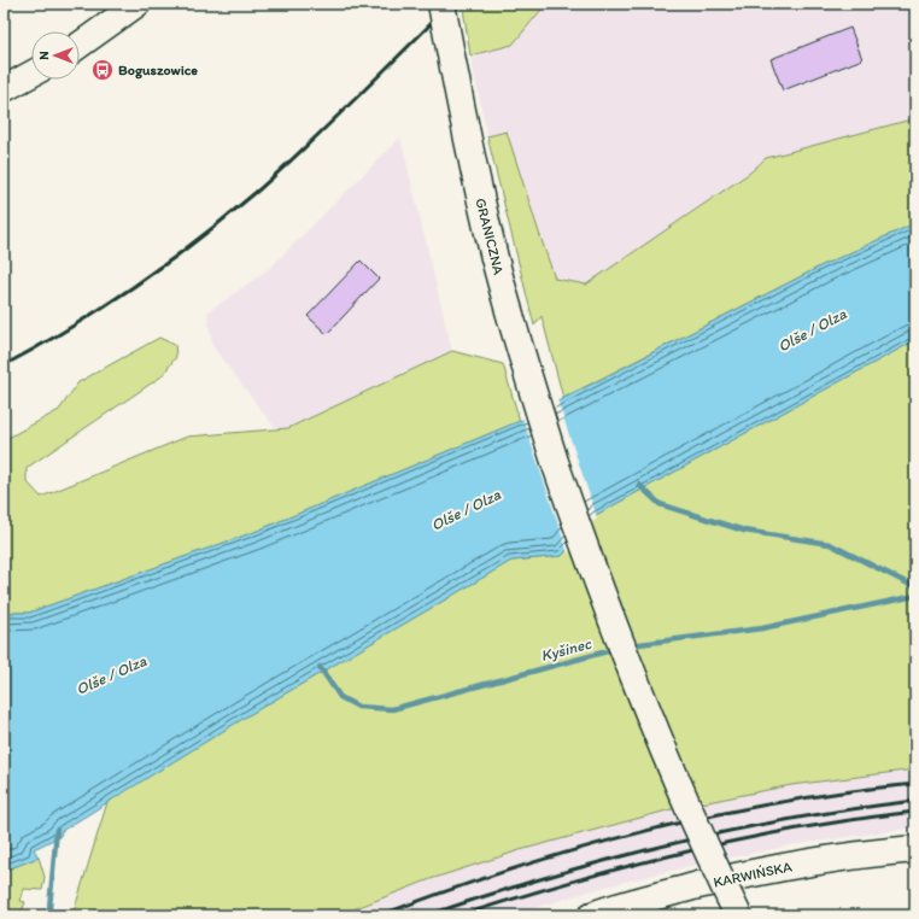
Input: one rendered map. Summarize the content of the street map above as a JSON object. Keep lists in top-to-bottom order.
{
  "streets": {
    "main road": ["GRANICZNA", "KARWIŃSKA"]
  },
  "water": ["Olše / Olza", "Kyšinec"],
  "places": {
    "bus stop": ["Boguszowice"]
  },
  "north": "left"
}
